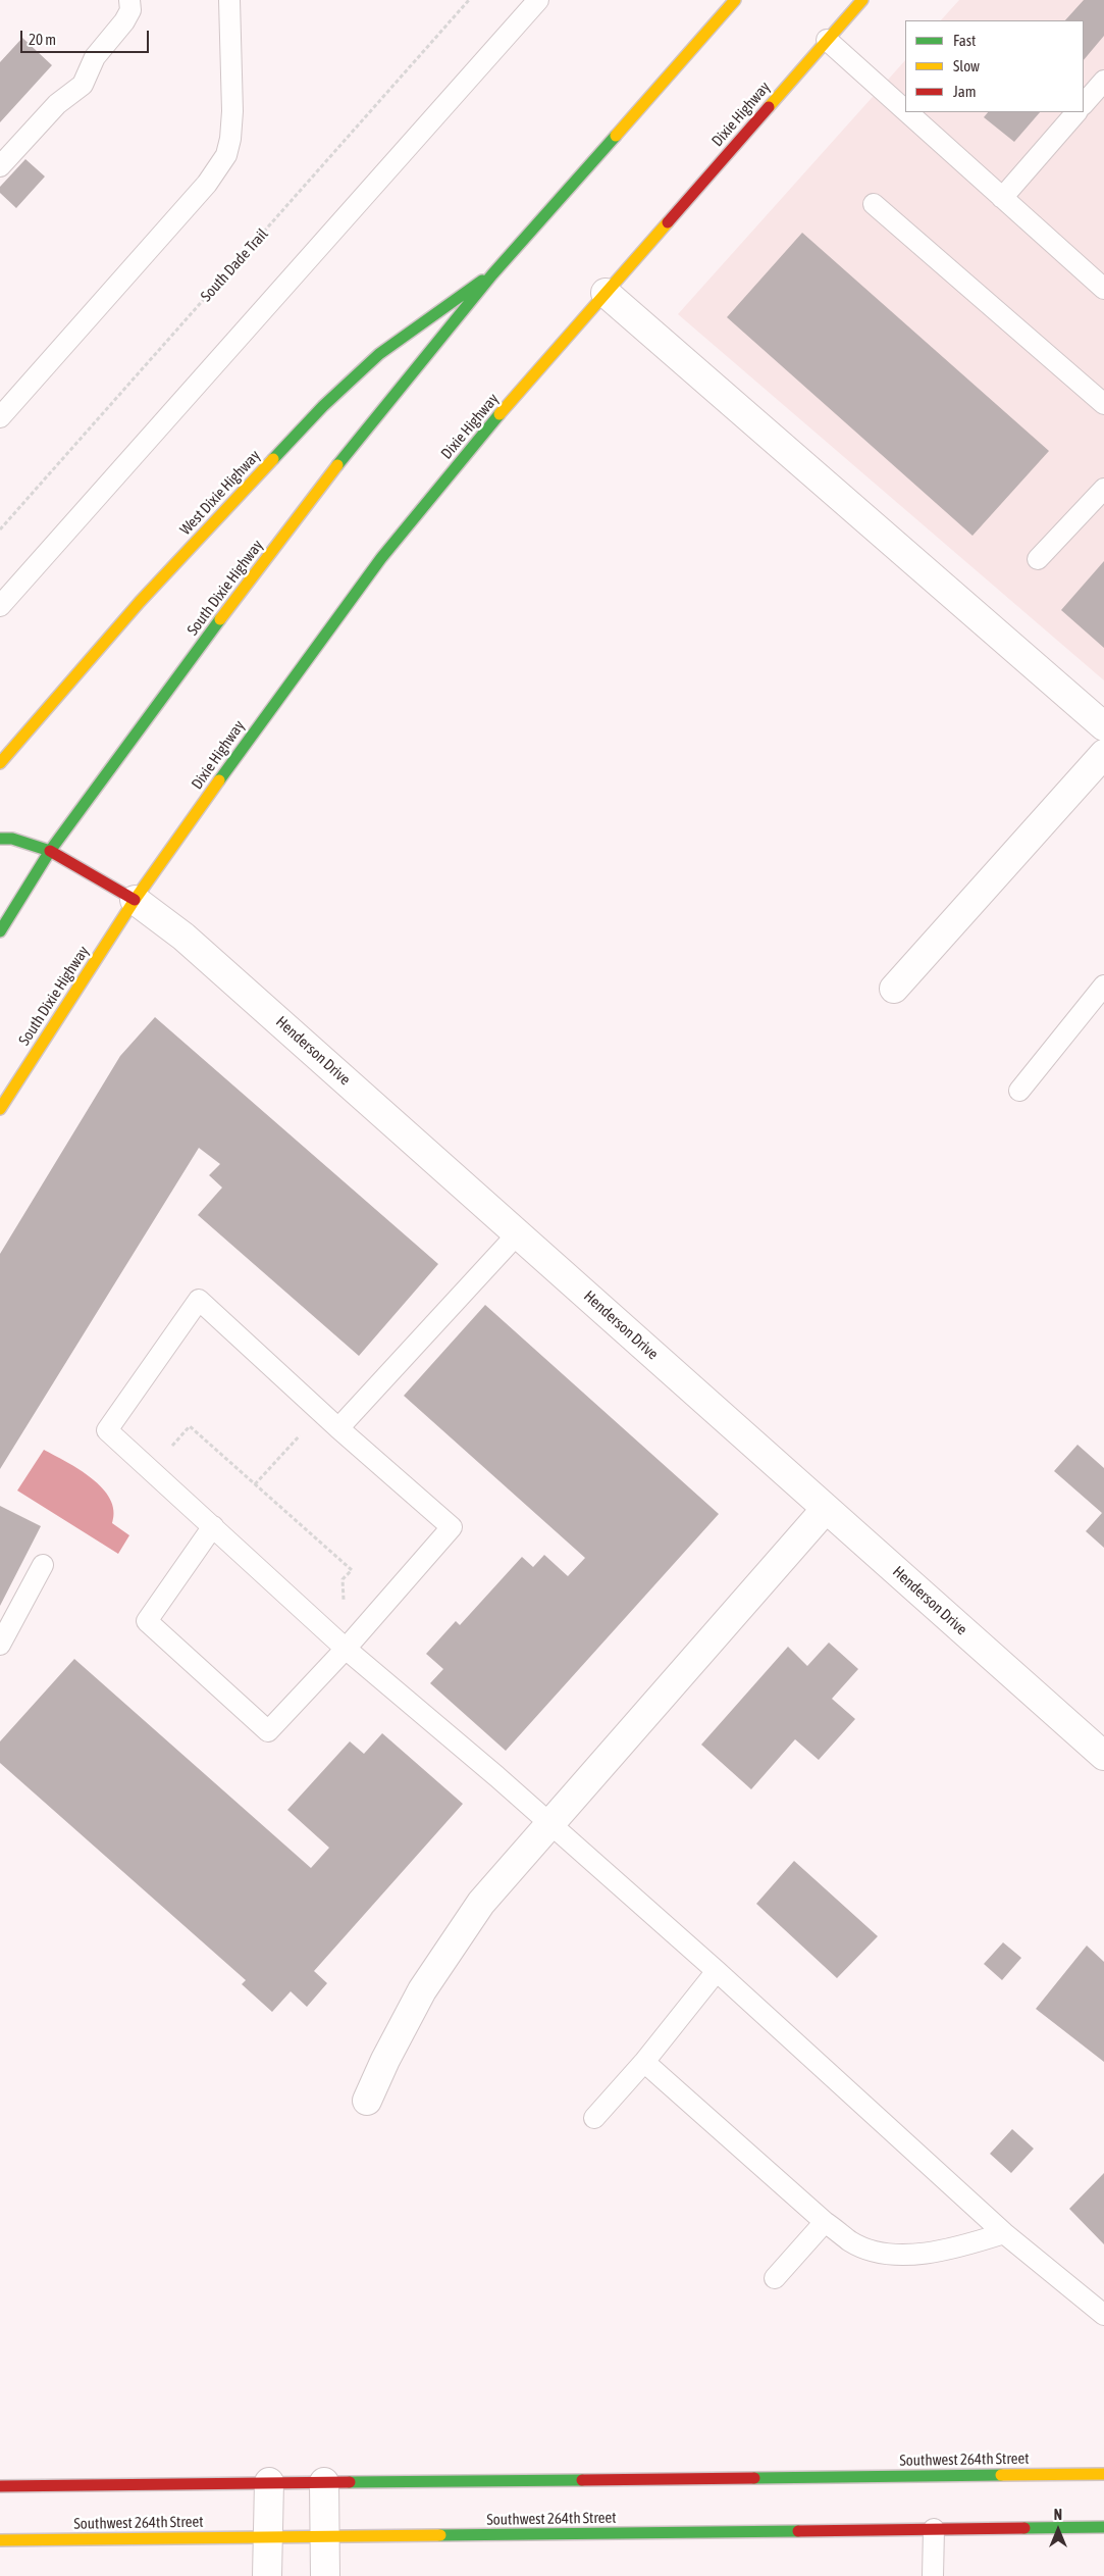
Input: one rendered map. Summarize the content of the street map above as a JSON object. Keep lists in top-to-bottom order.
{
  "streets": {
    "main road": [
      "Dixie Highway",
      "West Dixie Highway",
      "South Dixie Highway",
      "Southwest 264th Street"
    ],
    "street": ["Henderson Drive"],
    "path": ["South Dade Trail"]
  },
  "crossings": [
    ["Dixie Highway", "South Dixie Highway"],
    ["Dixie Highway", "Henderson Drive"],
    ["West Dixie Highway", "South Dixie Highway"],
    ["South Dixie Highway", "Henderson Drive"]
  ],
  "legend": ["Fast", "Slow", "Jam"],
  "scale_bar": "20 m",
  "north": "top"
}
